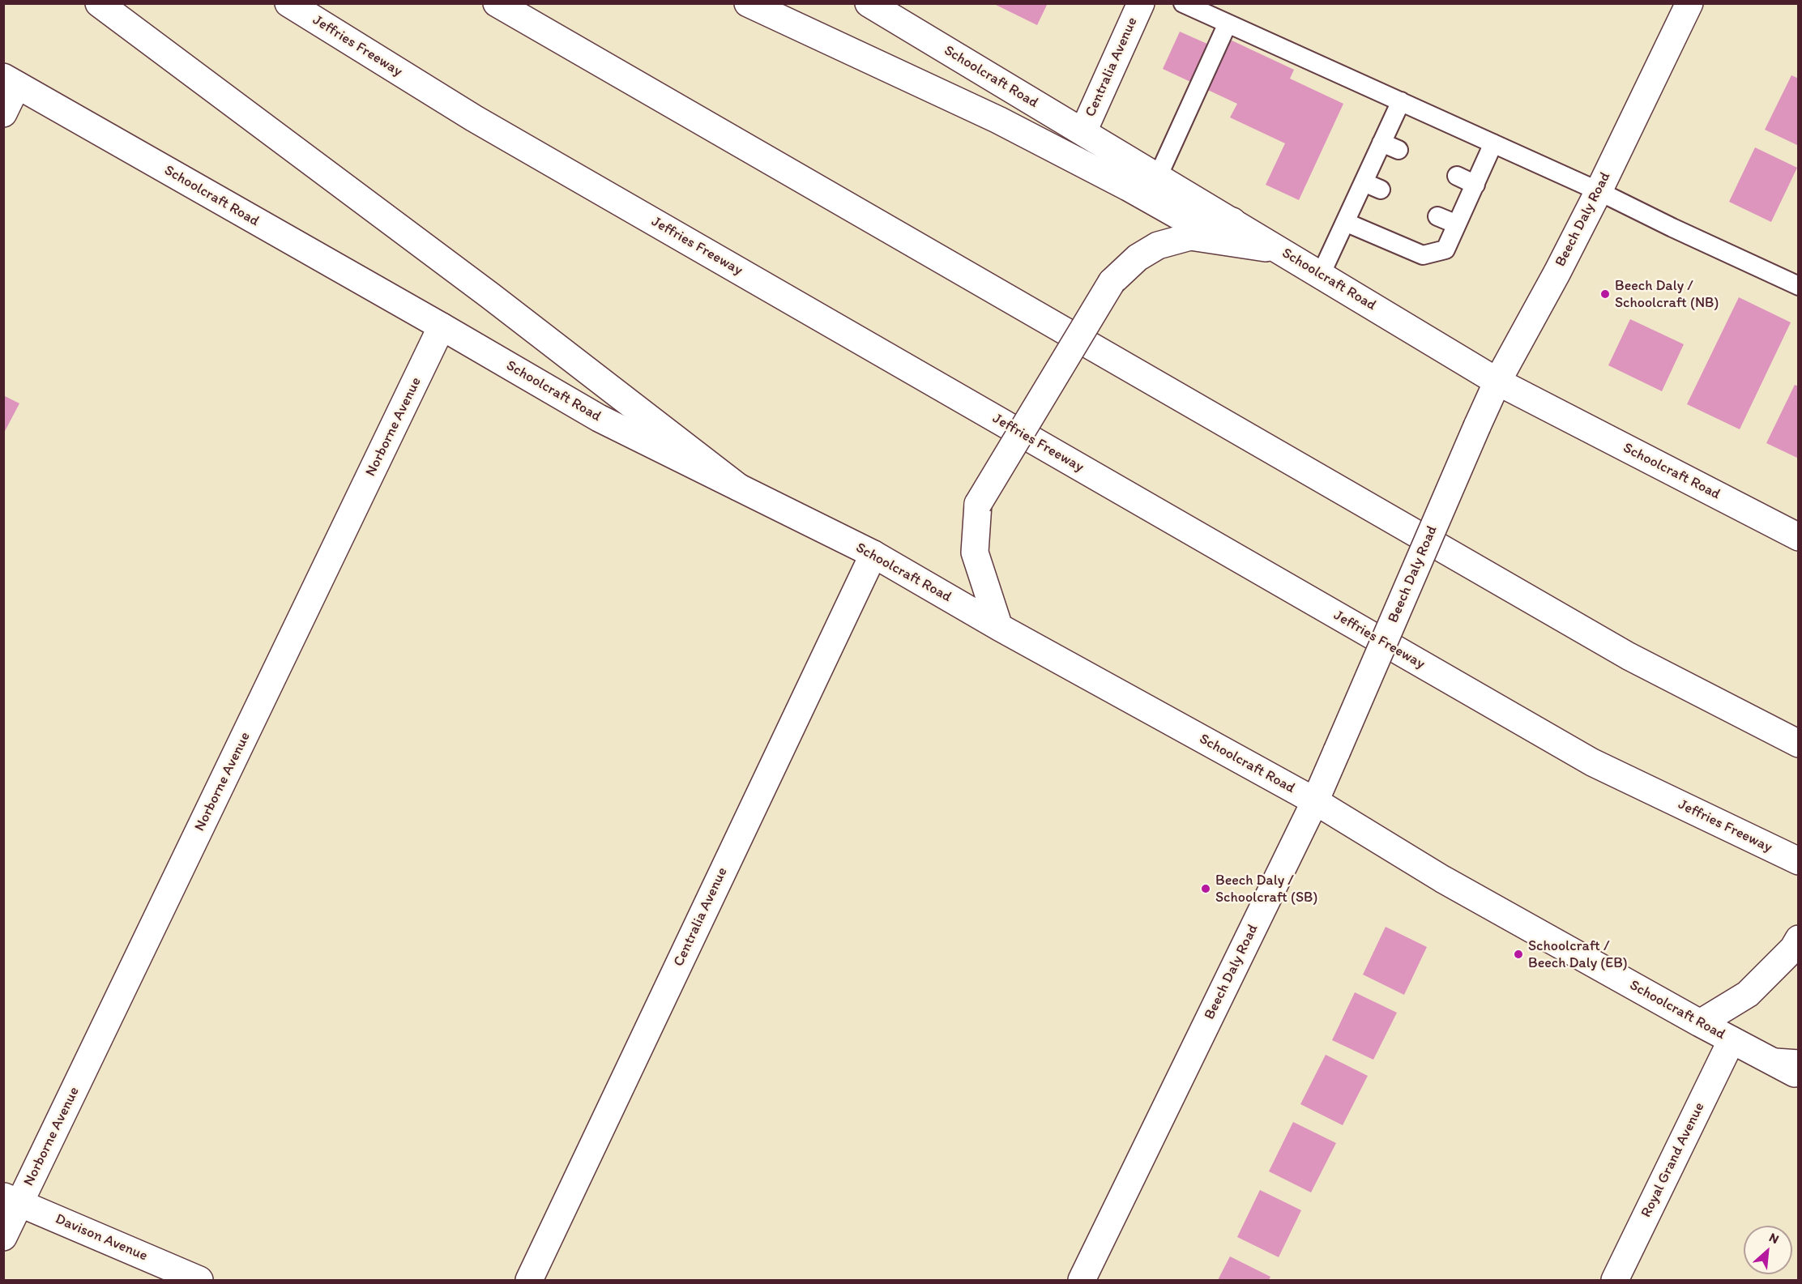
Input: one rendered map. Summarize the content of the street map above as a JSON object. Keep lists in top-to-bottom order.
{
  "streets": {
    "main road": [
      "Jeffries Freeway",
      "Centralia Avenue",
      "Schoolcraft Road",
      "Beech Daly Road",
      "Norborne Avenue",
      "Royal Grand Avenue",
      "Davison Avenue"
    ]
  },
  "crossings": [
    ["Centralia Avenue", "Schoolcraft Road"],
    ["Schoolcraft Road", "Beech Daly Road"],
    ["Schoolcraft Road", "Norborne Avenue"],
    ["Schoolcraft Road", "Royal Grand Avenue"],
    ["Norborne Avenue", "Davison Avenue"]
  ],
  "places": ["Beech Daly / Schoolcraft (NB)", "Beech Daly / Schoolcraft (SB)", "Schoolcraft / Beech Daly (EB)"],
  "north": "top right"
}
